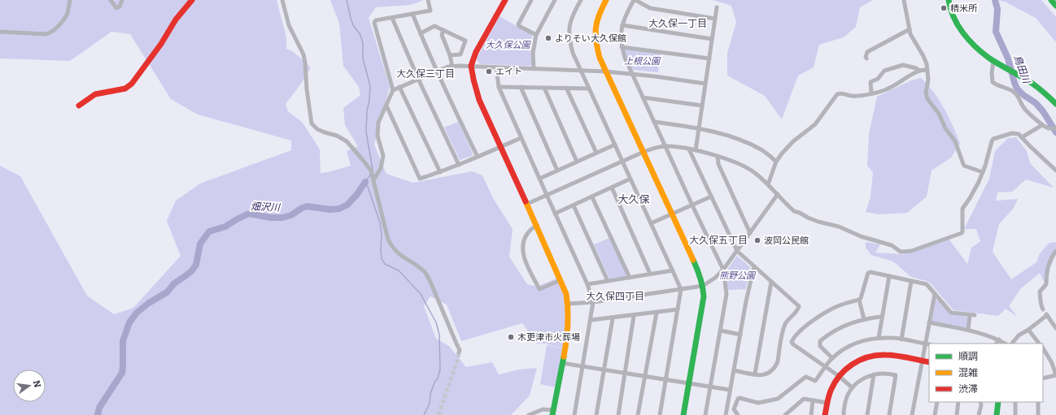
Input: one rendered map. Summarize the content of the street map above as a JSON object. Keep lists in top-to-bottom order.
{
  "districts": [
    "大久保一丁目",
    "大久保三丁目",
    "大久保",
    "大久保五丁目",
    "大久保四丁目"
  ],
  "water": ["鳥田川", "畑沢川"],
  "parks": ["大久保公園", "上根公園", "熊野公園"],
  "places": [
    "精米所",
    "よりそい大久保館",
    "エイト",
    "波岡公民館",
    "木更津市火葬場"
  ],
  "legend": ["順調", "混雑", "渋滞"],
  "north": "right"
}
